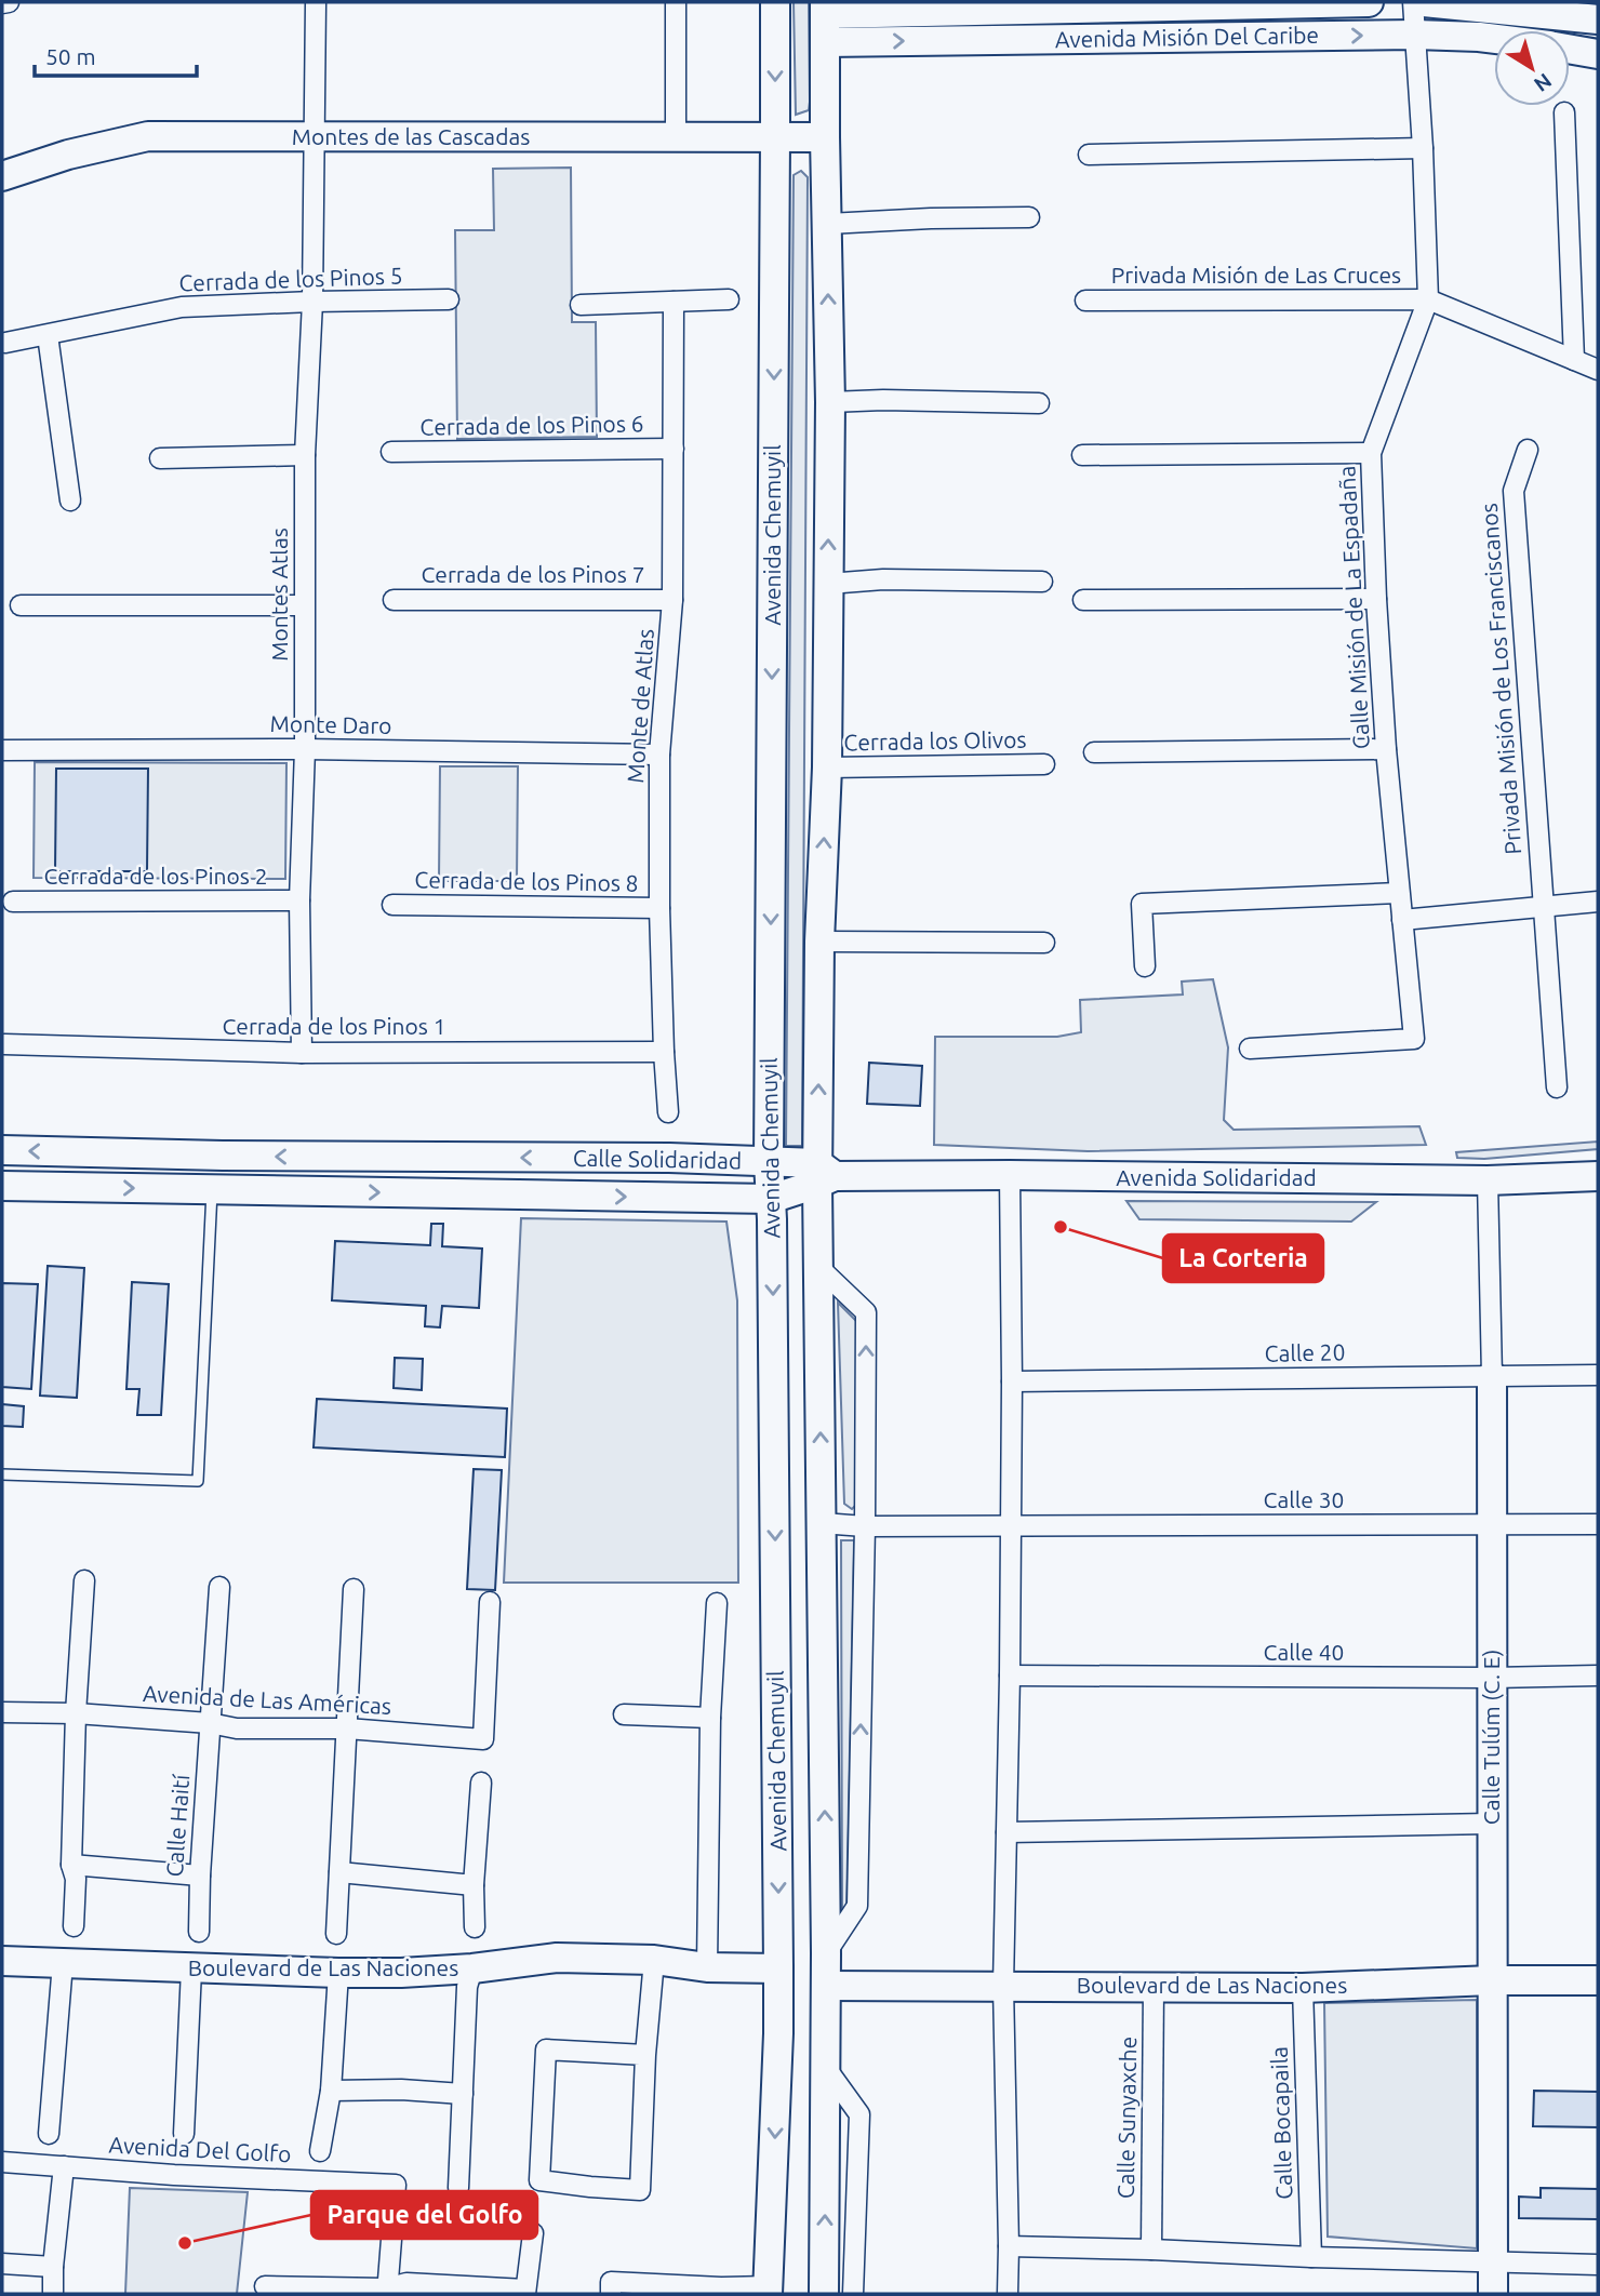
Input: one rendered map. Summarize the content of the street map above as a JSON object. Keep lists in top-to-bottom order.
{
  "streets": {
    "main road": [
      "Avenida Misión Del Caribe",
      "Montes de las Cascadas",
      "Avenida Chemuyil",
      "Calle Solidaridad",
      "Avenida Solidaridad",
      "Calle Tulúm (C. E)",
      "Boulevard de Las Naciones"
    ],
    "street": [
      "Privada Misión de Las Cruces",
      "Cerrada de los Pinos 5",
      "Cerrada de los Pinos 6",
      "Cerrada de los Pinos 7",
      "Montes Atlas",
      "Calle Misión de La Espadaña",
      "Privada Misión de Los Franciscanos",
      "Monte de Atlas",
      "Monte Daro",
      "Cerrada los Olivos",
      "Cerrada de los Pinos 2",
      "Cerrada de los Pinos 8",
      "Cerrada de los Pinos 1",
      "Calle 20",
      "Calle 30",
      "Calle 40",
      "Avenida de Las Américas",
      "Calle Haití",
      "Calle Sunyaxche",
      "Calle Bocapaila",
      "Avenida Del Golfo"
    ]
  },
  "crossings": [
    ["Avenida Misión Del Caribe", "Avenida Chemuyil"],
    ["Avenida Misión Del Caribe", "Calle Misión de La Espadaña"],
    ["Montes de las Cascadas", "Avenida Chemuyil"],
    ["Montes de las Cascadas", "Montes Atlas"],
    ["Privada Misión de Las Cruces", "Calle Misión de La Espadaña"],
    ["Cerrada de los Pinos 5", "Montes Atlas"],
    ["Cerrada de los Pinos 6", "Monte de Atlas"],
    ["Avenida Chemuyil", "Cerrada los Olivos"],
    ["Avenida Chemuyil", "Calle Solidaridad"],
    ["Avenida Chemuyil", "Avenida Solidaridad"],
    ["Avenida Chemuyil", "Calle 30"],
    ["Avenida Chemuyil", "Boulevard de Las Naciones"],
    ["Cerrada de los Pinos 7", "Monte de Atlas"],
    ["Montes Atlas", "Monte Daro"],
    ["Montes Atlas", "Cerrada de los Pinos 2"],
    ["Montes Atlas", "Cerrada de los Pinos 1"],
    ["Monte de Atlas", "Monte Daro"],
    ["Monte de Atlas", "Cerrada de los Pinos 8"],
    ["Monte de Atlas", "Cerrada de los Pinos 1"],
    ["Calle Solidaridad", "Avenida Solidaridad"],
    ["Avenida Solidaridad", "Calle Tulúm (C. E)"],
    ["Calle 20", "Calle Tulúm (C. E)"],
    ["Calle 30", "Calle Tulúm (C. E)"],
    ["Calle 40", "Calle Tulúm (C. E)"],
    ["Avenida de Las Américas", "Calle Haití"],
    ["Calle Tulúm (C. E)", "Boulevard de Las Naciones"],
    ["Boulevard de Las Naciones", "Calle Sunyaxche"],
    ["Boulevard de Las Naciones", "Calle Bocapaila"]
  ],
  "places": ["La Corteria", "Parque del Golfo"],
  "scale_bar": "50 m",
  "north": "bottom right"
}
